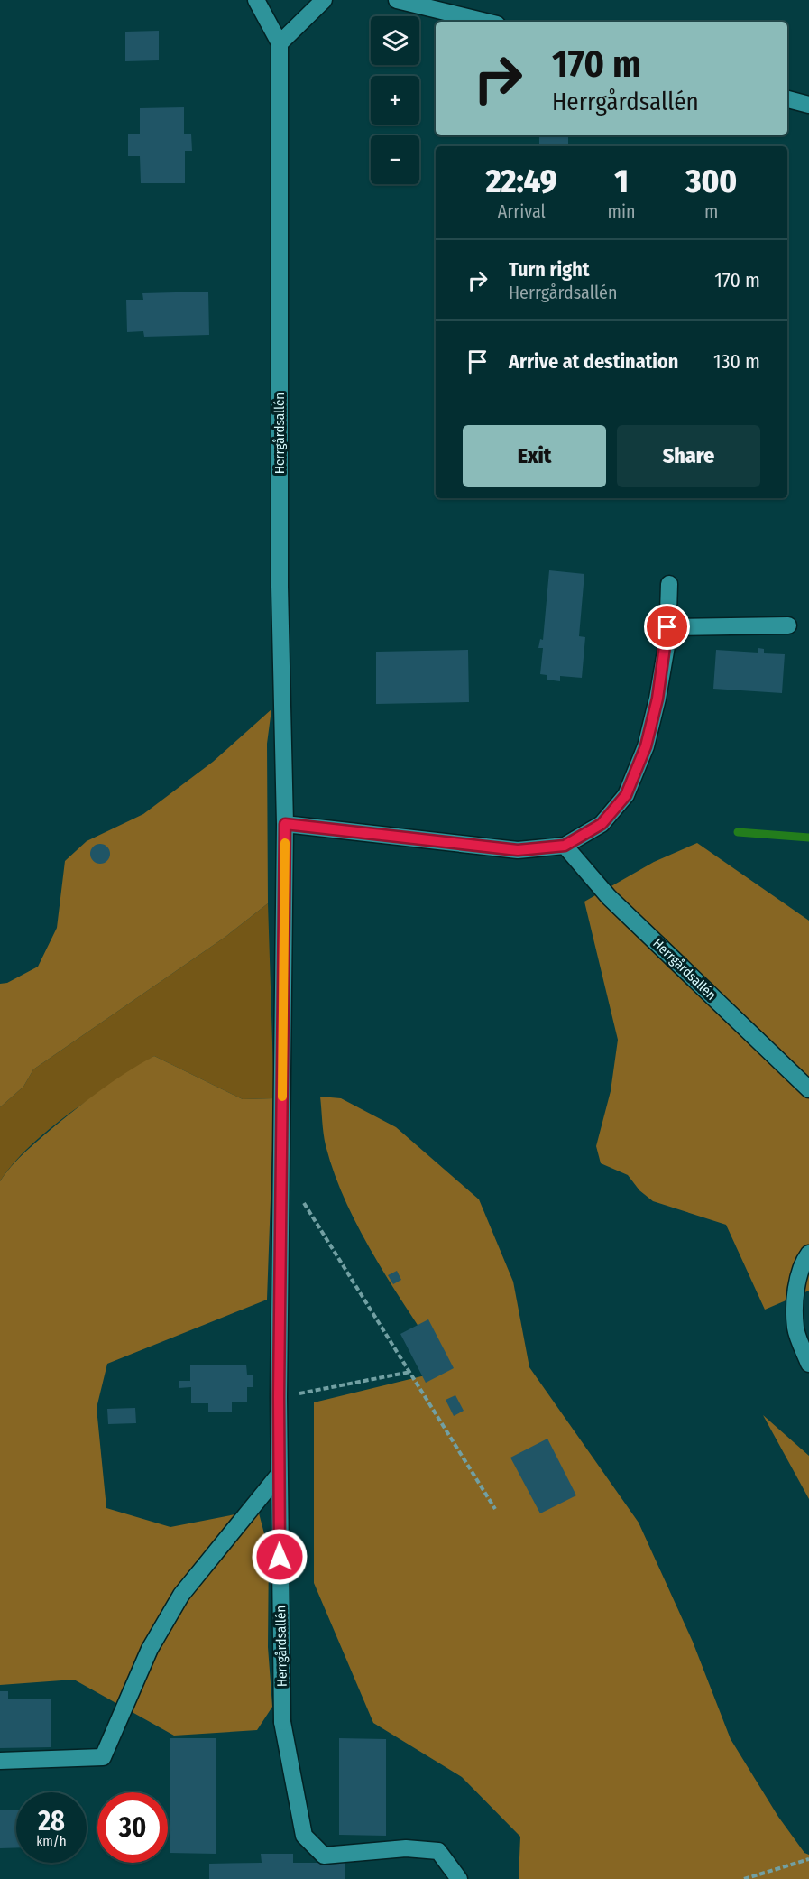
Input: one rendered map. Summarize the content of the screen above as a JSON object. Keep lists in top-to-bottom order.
{
  "streets": {
    "street": ["Herrgårdsallén"]
  },
  "page": {
    "map_buttons": ["+", "−"],
    "turn": ["170 m", "Herrgårdsallén"],
    "eta": [
      "22:49",
      "Arrival",
      "1",
      "min",
      "300",
      "m"
    ],
    "list": [
      {
        "name": "Turn right",
        "note": "Herrgårdsallén",
        "value": "170 m"
      },
      {
        "name": "Arrive at destination",
        "value": "130 m"
      }
    ],
    "buttons": ["Exit", "Share"],
    "speed": "28 km/h",
    "limit": "30"
  }
}
